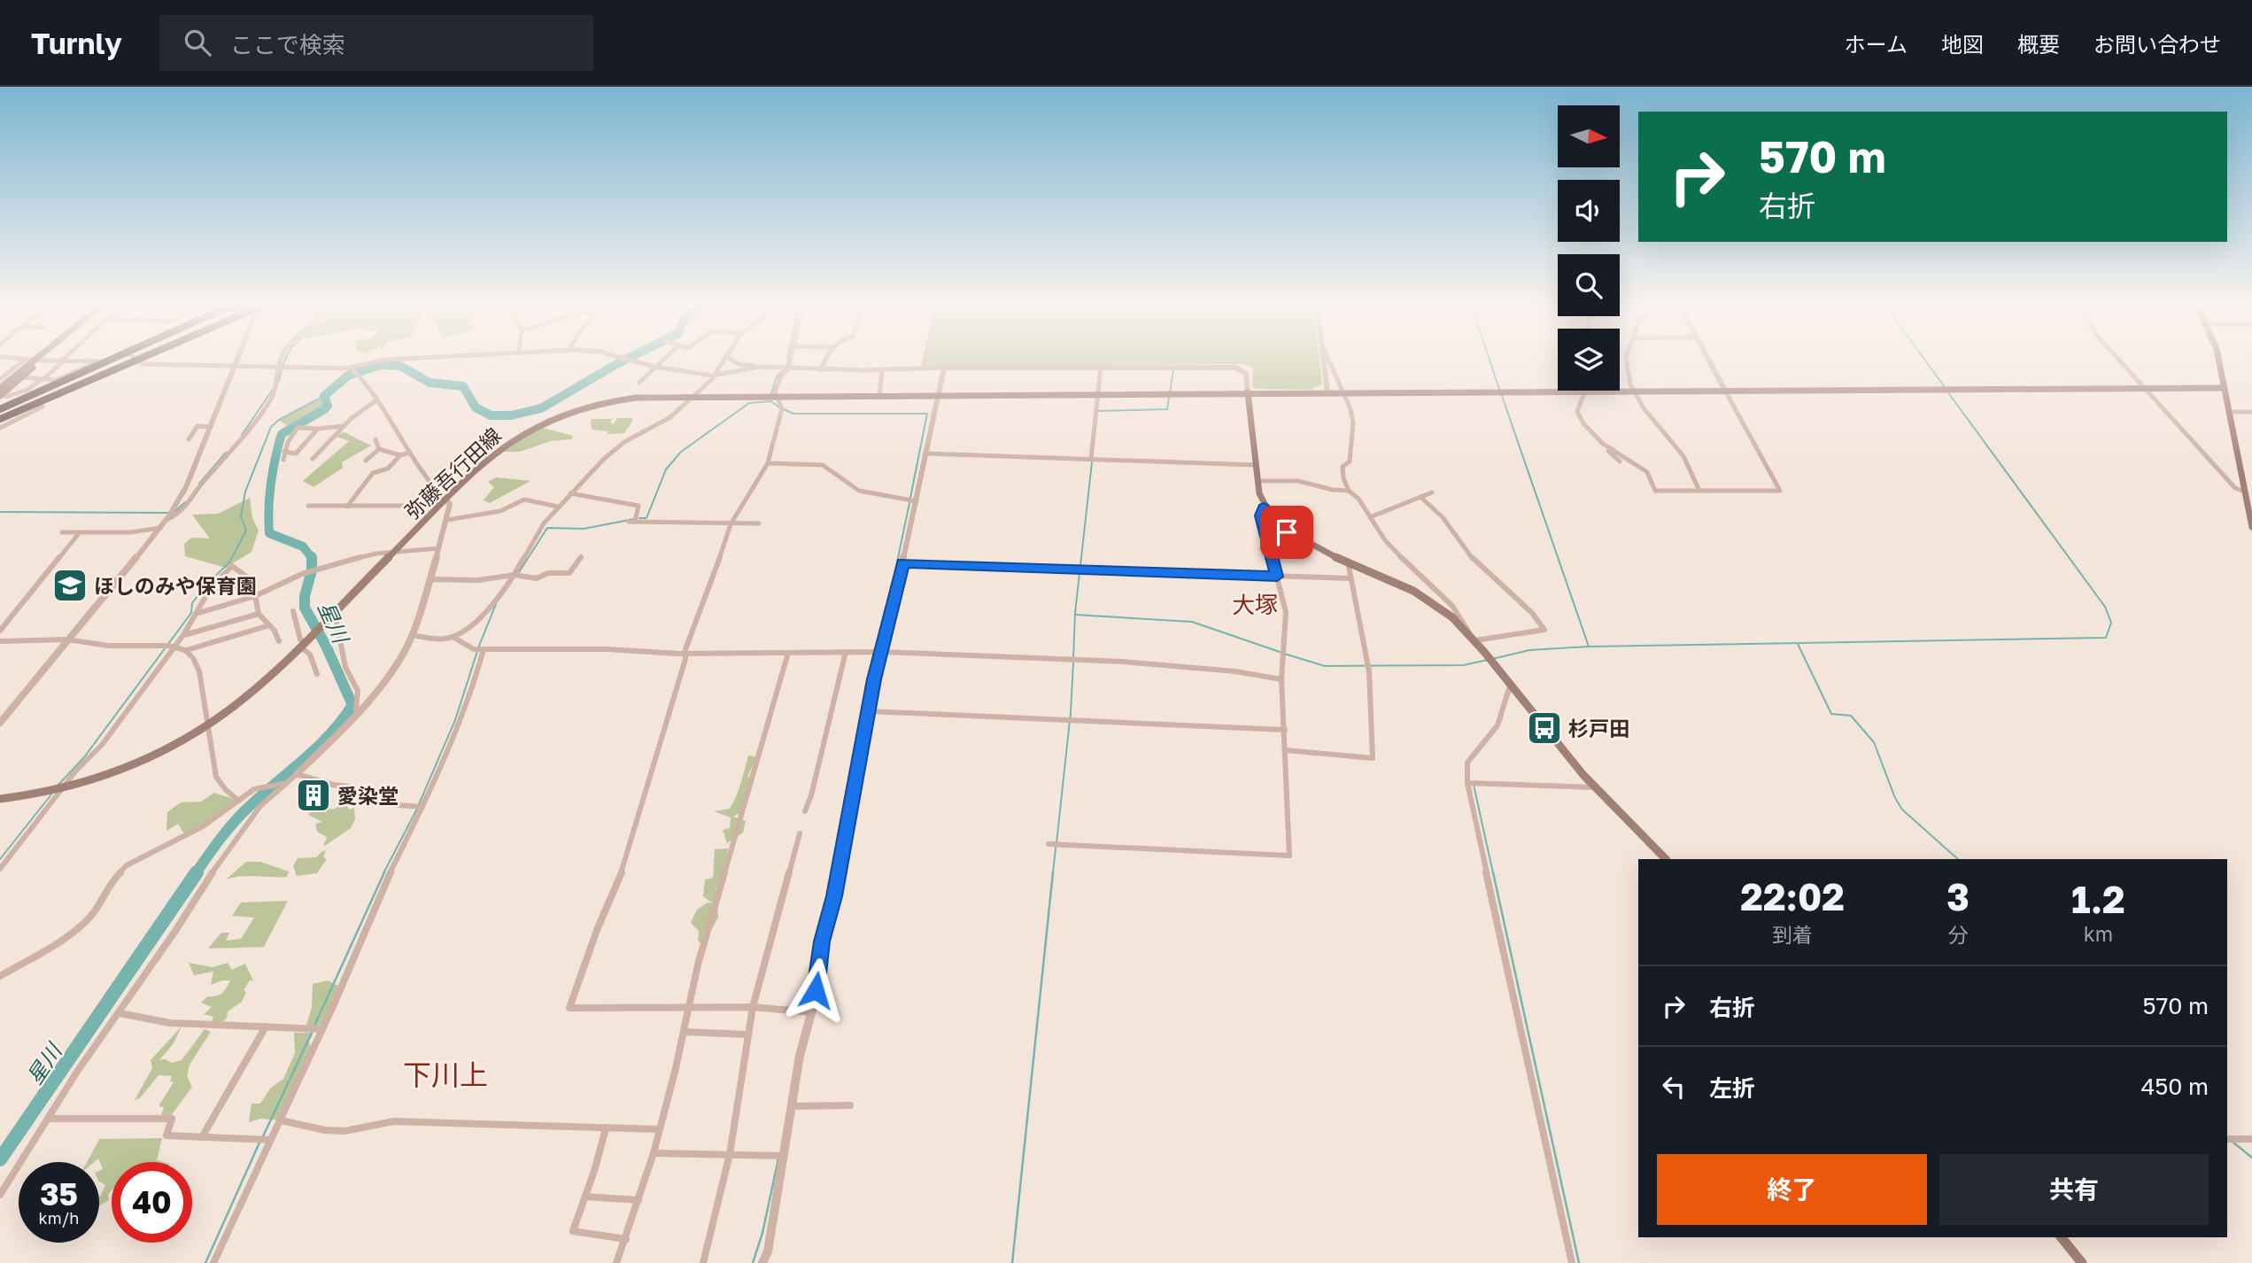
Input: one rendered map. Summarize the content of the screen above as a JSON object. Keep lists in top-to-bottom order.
{
  "streets": {
    "main road": ["弥藤吾行田線"]
  },
  "districts": ["大塚", "下川上"],
  "water": ["星川"],
  "places": {
    "school or university": ["ほしのみや保育園"],
    "bus stop": ["杉戸田"],
    "building": ["愛染堂"]
  },
  "north": "right",
  "page": {
    "header": "Turnly",
    "search": "ここで検索",
    "nav": [
      "ホーム",
      "地図",
      "概要",
      "お問い合わせ"
    ],
    "turn": ["570 m", "右折"],
    "eta": [
      "22:02",
      "到着",
      "3",
      "分",
      "1.2",
      "km"
    ],
    "list": [
      {
        "name": "右折",
        "value": "570 m"
      },
      {
        "name": "左折",
        "value": "450 m"
      }
    ],
    "buttons": ["終了", "共有"],
    "speed": "35 km/h",
    "limit": "40"
  }
}
